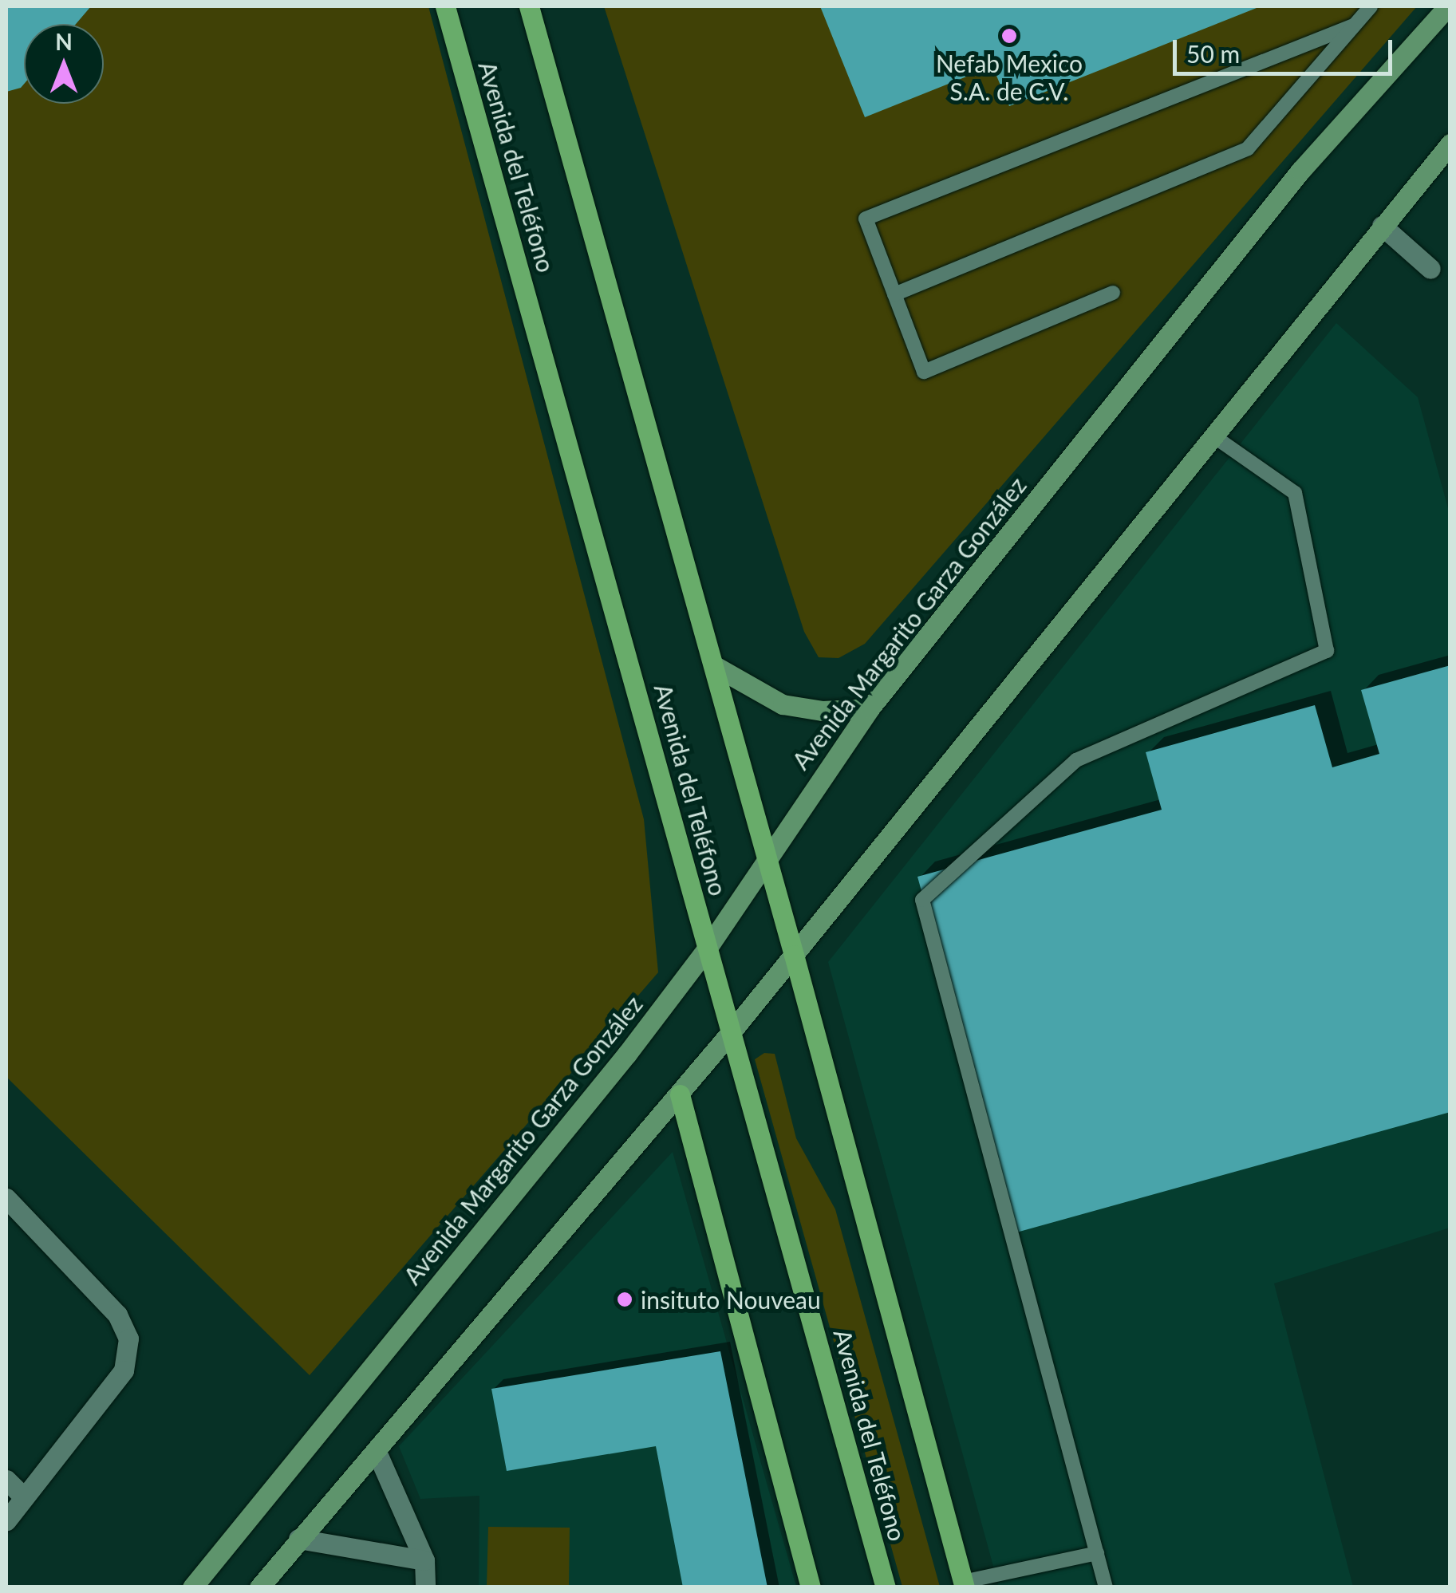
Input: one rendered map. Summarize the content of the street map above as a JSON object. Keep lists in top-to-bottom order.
{
  "streets": {
    "main road": ["Avenida del Teléfono", "Avenida Margarito Garza González"]
  },
  "crossings": [
    ["Avenida del Teléfono", "Avenida Margarito Garza González"]
  ],
  "places": ["Nefab Mexico S.A. de C.V.", "insituto Nouveau"],
  "scale_bar": "50 m",
  "north": "top"
}
